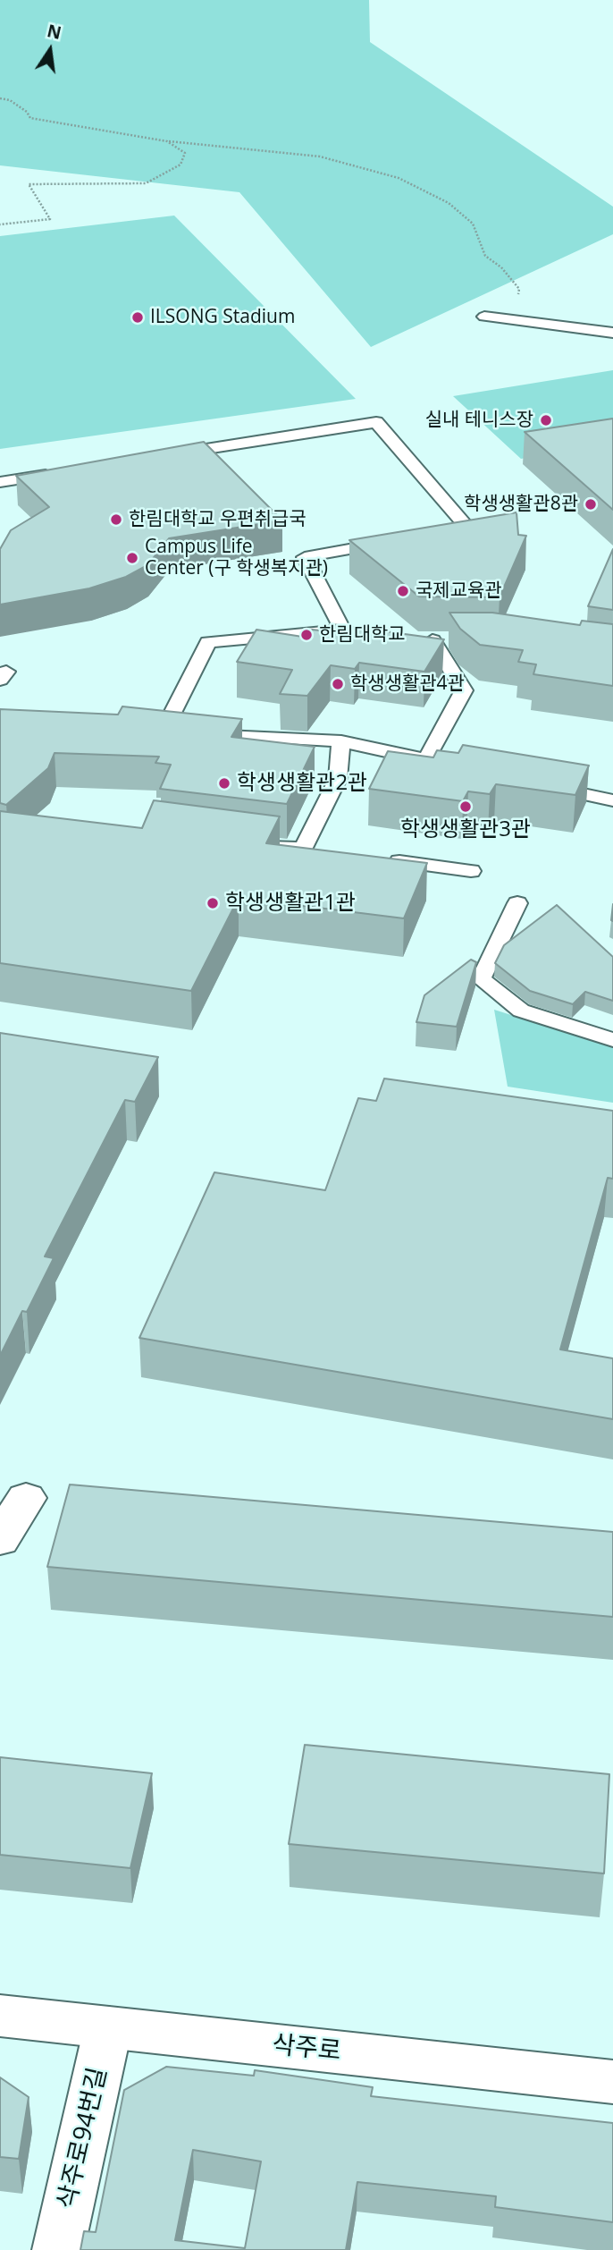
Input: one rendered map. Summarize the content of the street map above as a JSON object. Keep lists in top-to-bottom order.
{
  "streets": {
    "street": ["삭주로", "삭주로94번길"]
  },
  "crossings": [
    ["삭주로", "삭주로94번길"]
  ],
  "places": [
    "ILSONG Stadium",
    "실내 테니스장",
    "학생생활관8관",
    "한림대학교 우편취급국",
    "Campus Life Center (구 학생복지관)",
    "국제교육관",
    "한림대학교",
    "학생생활관4관",
    "학생생활관2관",
    "학생생활관3관",
    "학생생활관1관"
  ],
  "north": "top"
}
